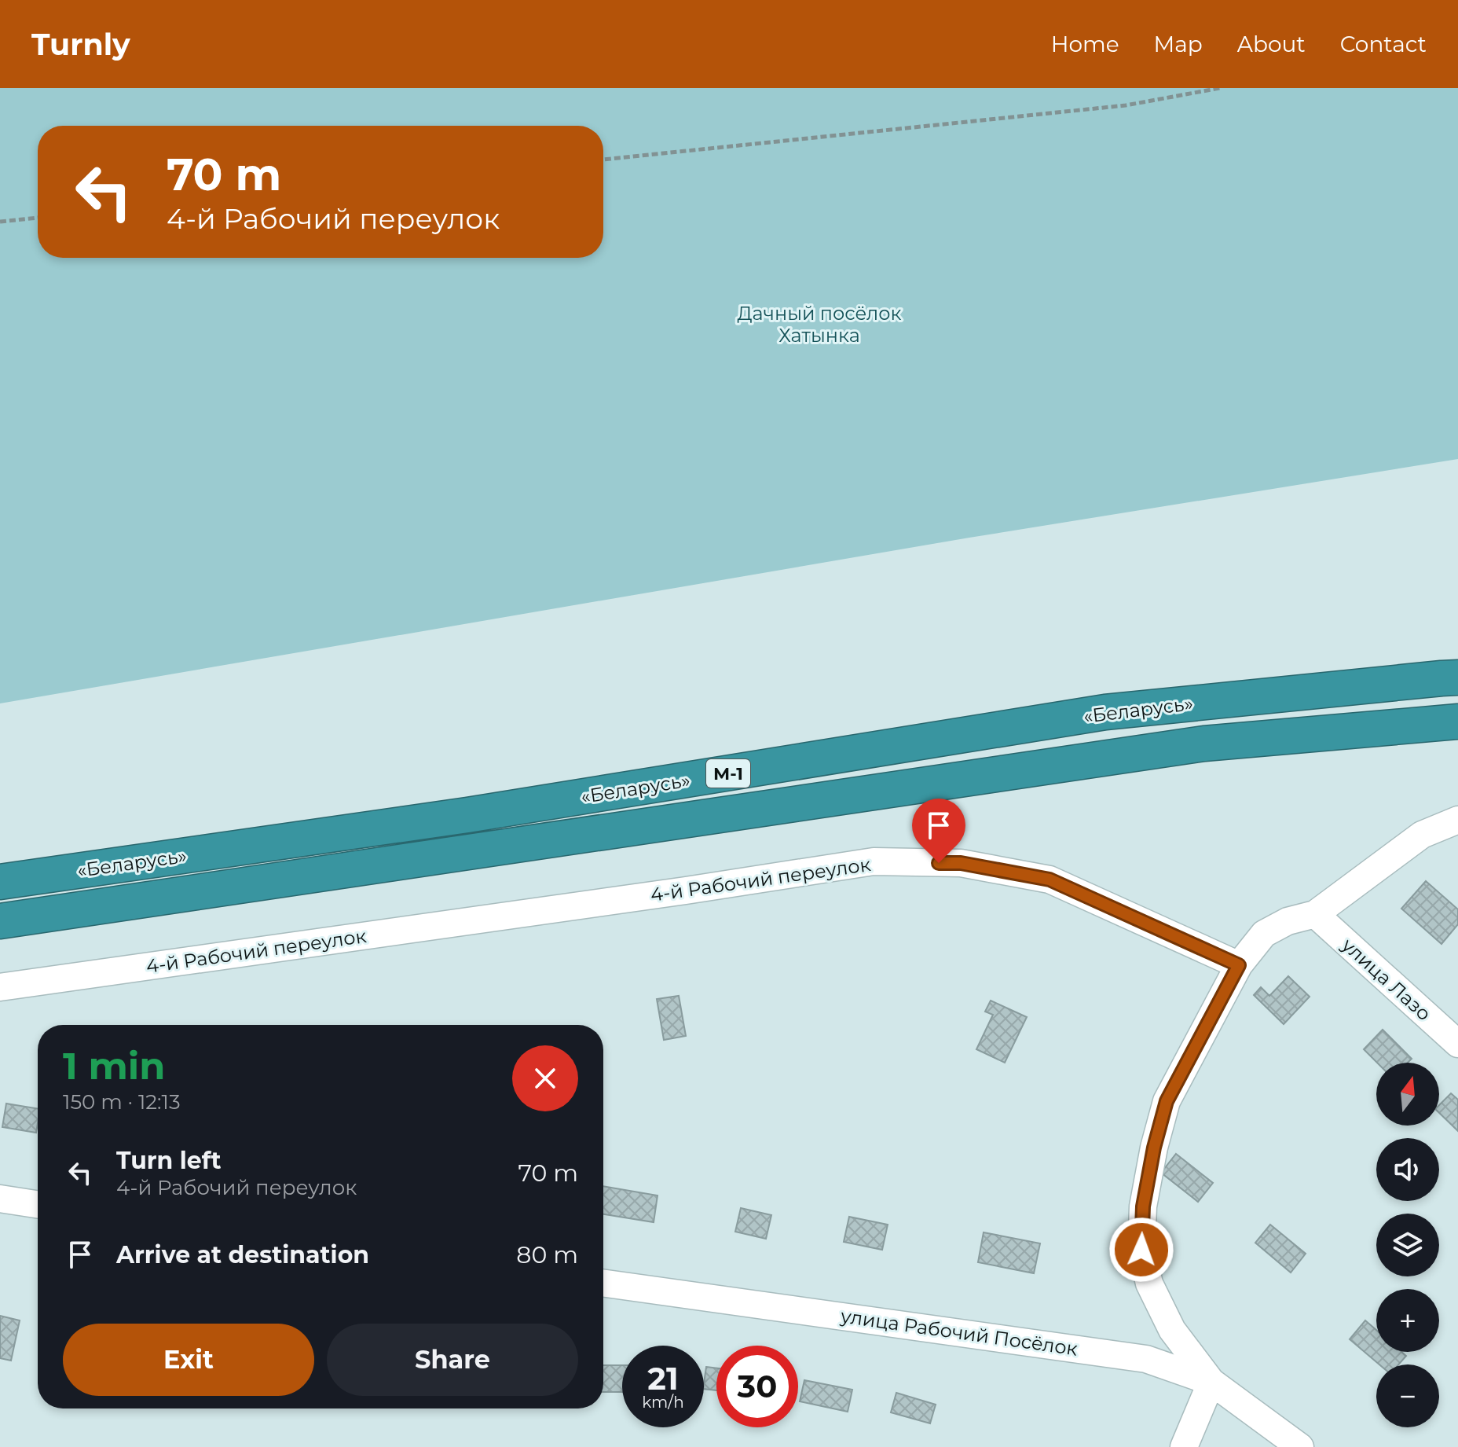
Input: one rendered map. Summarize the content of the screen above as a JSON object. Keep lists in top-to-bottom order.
{
  "streets": {
    "highway": ["«Беларусь»", "М-1"],
    "street": ["4-й Рабочий переулок", "улица Лазо", "улица Рабочий Посёлок"]
  },
  "parks": ["Дачный посёлок Хатынка"],
  "north": "top",
  "page": {
    "header": "Turnly",
    "nav": [
      "Home",
      "Map",
      "About",
      "Contact"
    ],
    "turn": ["70 m", "4-й Рабочий переулок"],
    "heading": ["1 min", "150 m · 12:13"],
    "map_buttons": ["+", "−"],
    "list": [
      {
        "name": "Turn left",
        "note": "4-й Рабочий переулок",
        "value": "70 m"
      },
      {
        "name": "Arrive at destination",
        "value": "80 m"
      }
    ],
    "buttons": ["Exit", "Share"],
    "speed": "21 km/h",
    "limit": "30"
  }
}
